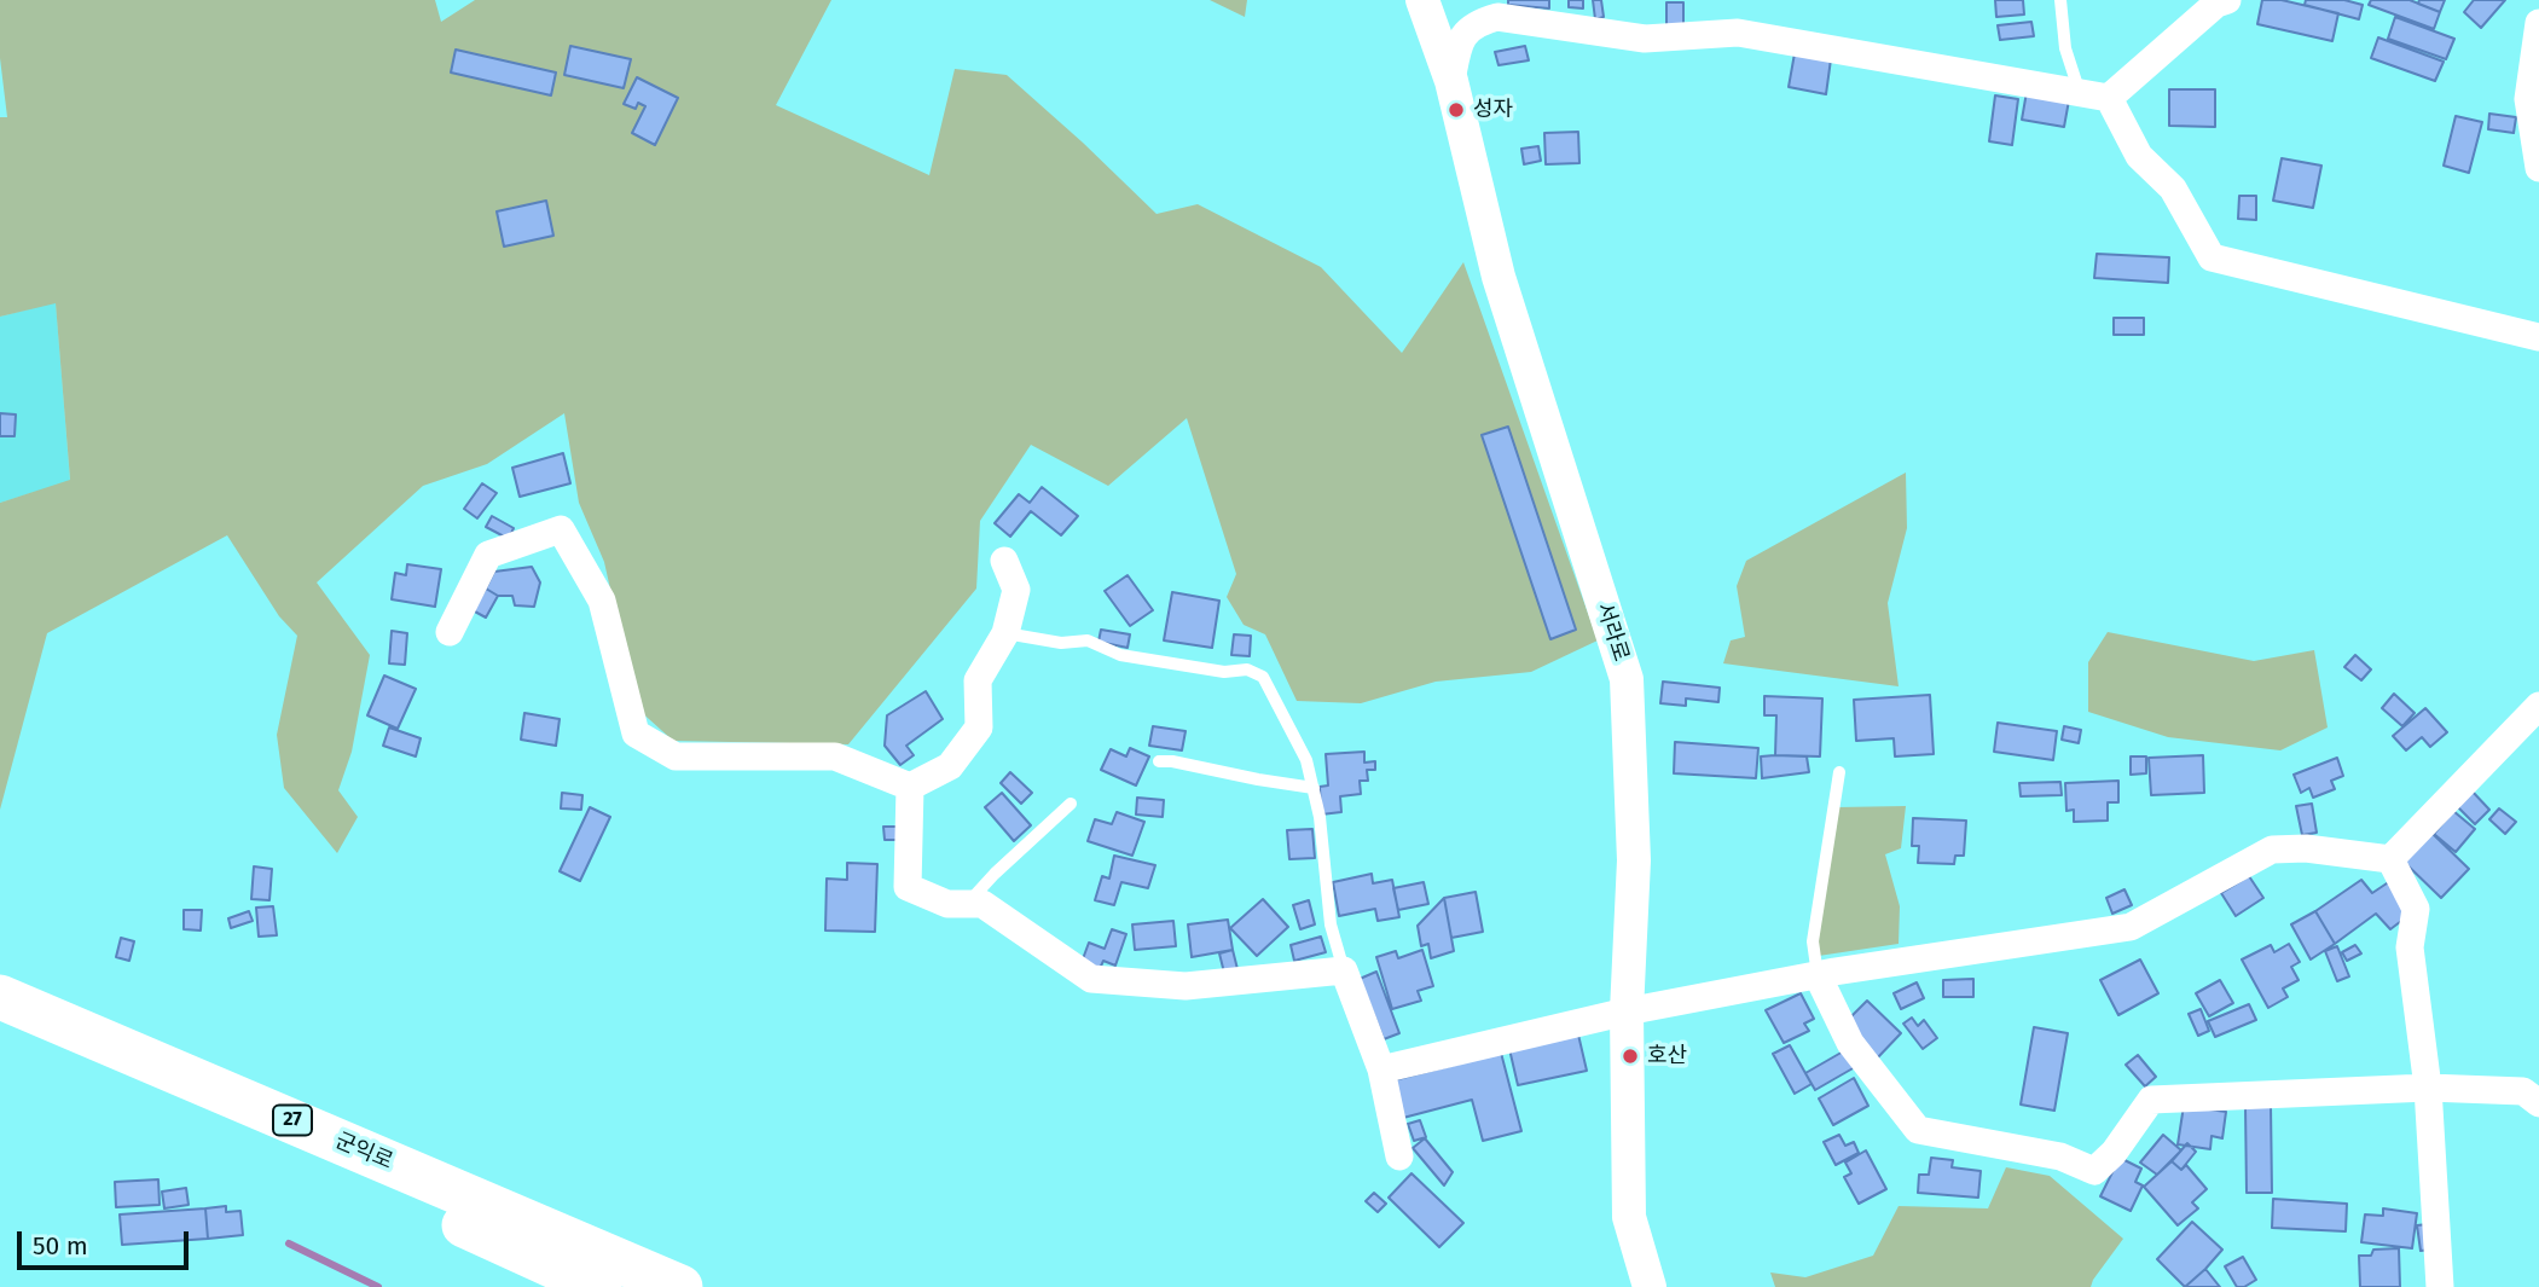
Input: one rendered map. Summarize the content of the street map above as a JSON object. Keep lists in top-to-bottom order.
{
  "streets": {
    "highway": ["27", "군익로"],
    "street": ["서라로"]
  },
  "places": ["성자", "호산"],
  "scale_bar": "50 m"
}
